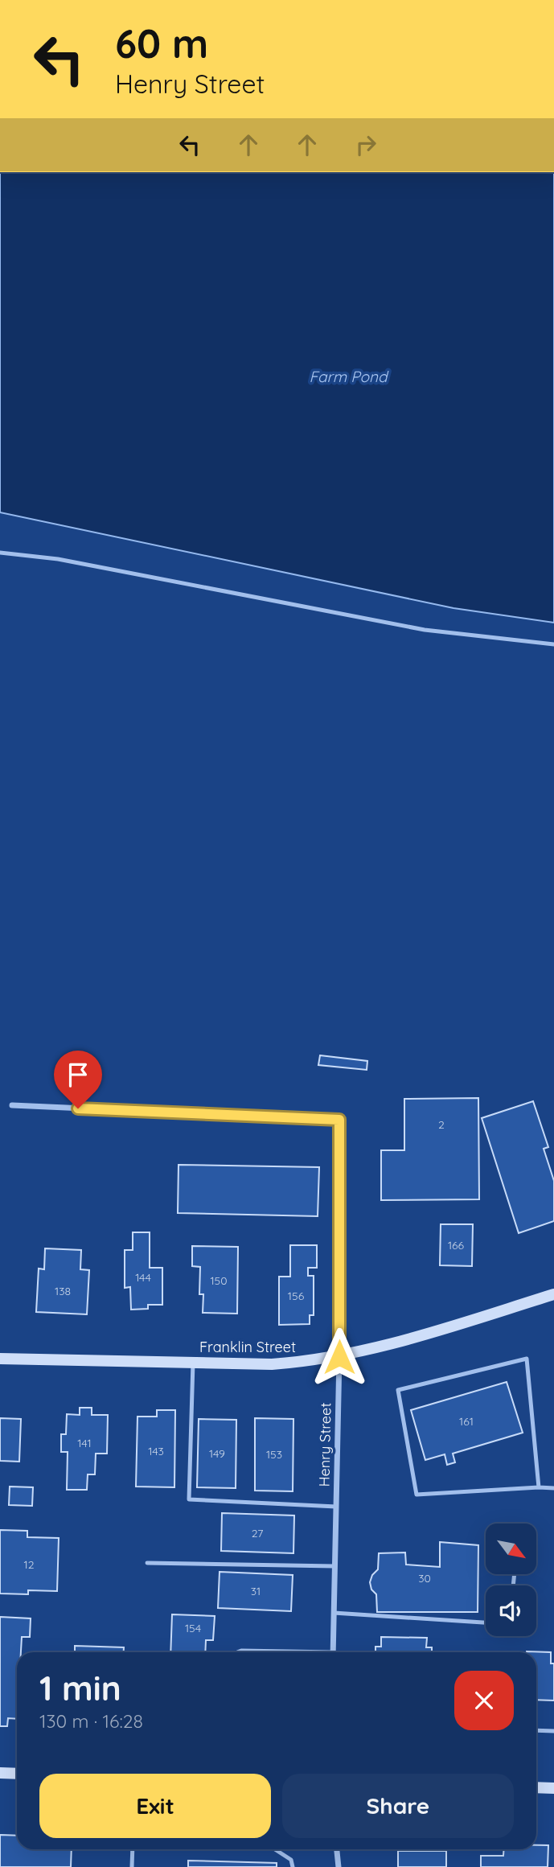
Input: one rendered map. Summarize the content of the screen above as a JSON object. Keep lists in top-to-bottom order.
{
  "streets": {
    "street": ["Franklin Street", "Henry Street"]
  },
  "crossings": [
    ["Franklin Street", "Henry Street"]
  ],
  "water": ["Farm Pond"],
  "house_numbers": [
    "2",
    "166",
    "144",
    "150",
    "138",
    "156",
    "161",
    "141",
    "143",
    "149",
    "153",
    "27",
    "12",
    "30",
    "31",
    "154"
  ],
  "north": "bottom right",
  "page": {
    "turn": ["60 m", "Henry Street"],
    "heading": ["1 min", "130 m · 16:28"],
    "buttons": ["Exit", "Share"]
  }
}
